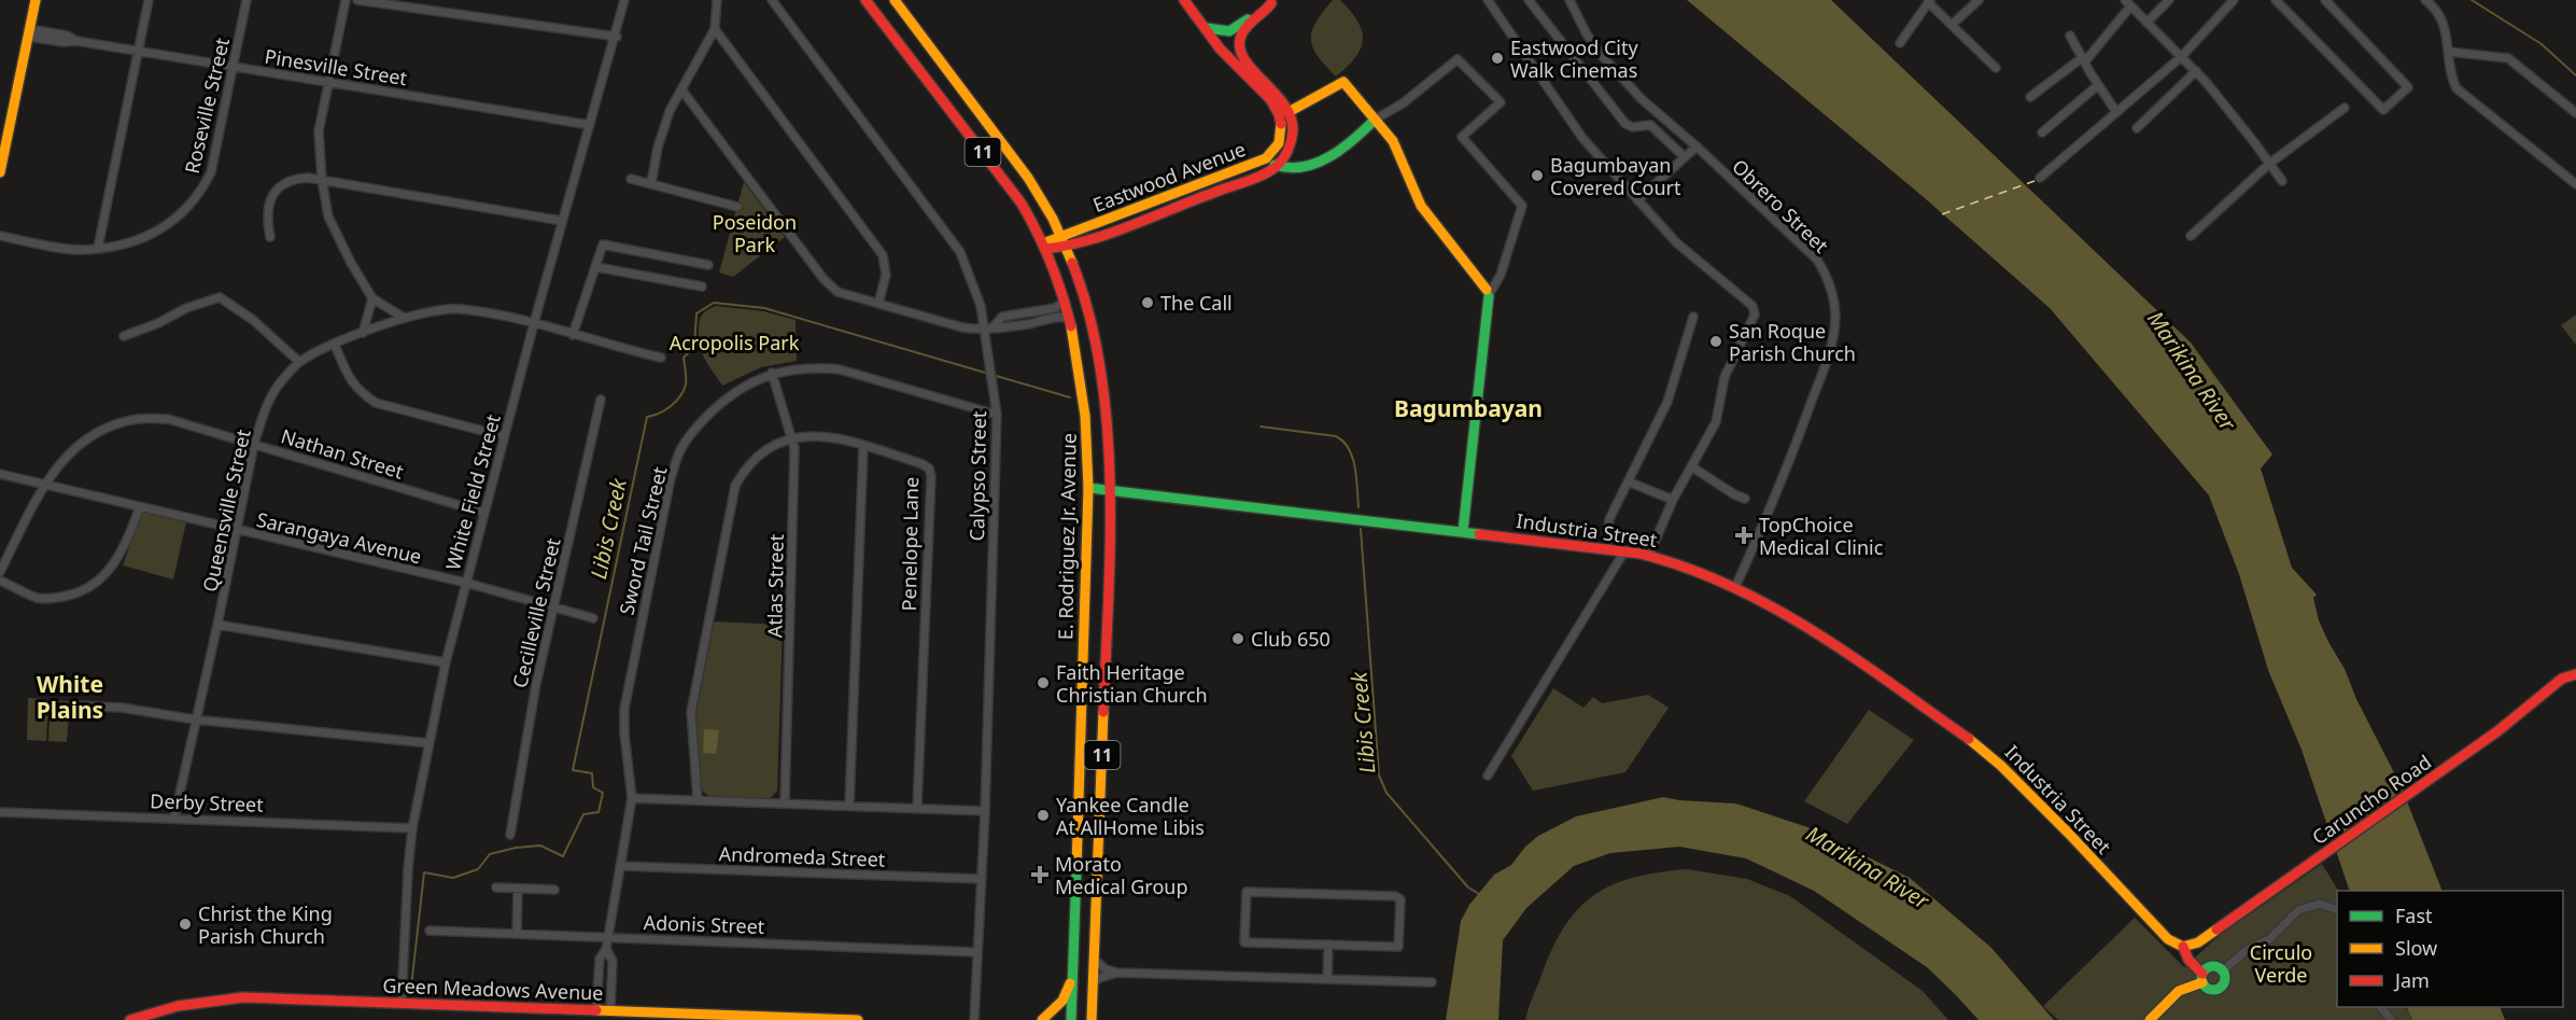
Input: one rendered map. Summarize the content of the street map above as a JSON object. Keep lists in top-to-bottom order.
{
  "streets": {
    "street": [
      "Pinesville Street",
      "Roseville Street",
      "11",
      "Eastwood Avenue",
      "Obrero Street",
      "Nathan Street",
      "Calypso Street",
      "White Field Street",
      "Queensville Street",
      "Industria Street",
      "E. Rodriguez Jr. Avenue",
      "Sarangaya Avenue",
      "Sword Tail Street",
      "Penelope Lane",
      "Atlas Street",
      "Cecilleville Street",
      "Caruncho Road",
      "Derby Street",
      "Andromeda Street",
      "Adonis Street",
      "Green Meadows Avenue"
    ]
  },
  "crossings": [
    ["Pinesville Street", "Roseville Street"],
    ["Pinesville Street", "White Field Street"],
    ["Eastwood Avenue", "E. Rodriguez Jr. Avenue"],
    ["Obrero Street", "Industria Street"],
    ["Nathan Street", "White Field Street"],
    ["Nathan Street", "Queensville Street"],
    ["Nathan Street", "Sarangaya Avenue"],
    ["Calypso Street", "Sword Tail Street"],
    ["Calypso Street", "Andromeda Street"],
    ["Calypso Street", "Adonis Street"],
    ["White Field Street", "Queensville Street"],
    ["White Field Street", "Sarangaya Avenue"],
    ["White Field Street", "Derby Street"],
    ["White Field Street", "Green Meadows Avenue"],
    ["Queensville Street", "Sarangaya Avenue"],
    ["Queensville Street", "Derby Street"],
    ["Industria Street", "E. Rodriguez Jr. Avenue"],
    ["Industria Street", "Caruncho Road"],
    ["Sarangaya Avenue", "Cecilleville Street"],
    ["Sword Tail Street", "Atlas Street"],
    ["Sword Tail Street", "Andromeda Street"],
    ["Sword Tail Street", "Adonis Street"],
    ["Sword Tail Street", "Green Meadows Avenue"],
    ["Penelope Lane", "Atlas Street"]
  ],
  "districts": ["Bagumbayan", "White Plains"],
  "water": ["Marikina River", "Libis Creek"],
  "parks": ["Poseidon Park", "Acropolis Park", "Circulo Verde"],
  "places": {
    "other": [
      "Eastwood City Walk Cinemas",
      "Bagumbayan Covered Court",
      "The Call",
      "San Roque Parish Church",
      "Club 650",
      "Faith Heritage Christian Church",
      "Yankee Candle At AllHome Libis",
      "Christ the King Parish Church"
    ],
    "health": ["TopChoice Medical Clinic", "Morato Medical Group"]
  },
  "legend": ["Fast", "Slow", "Jam"]
}
